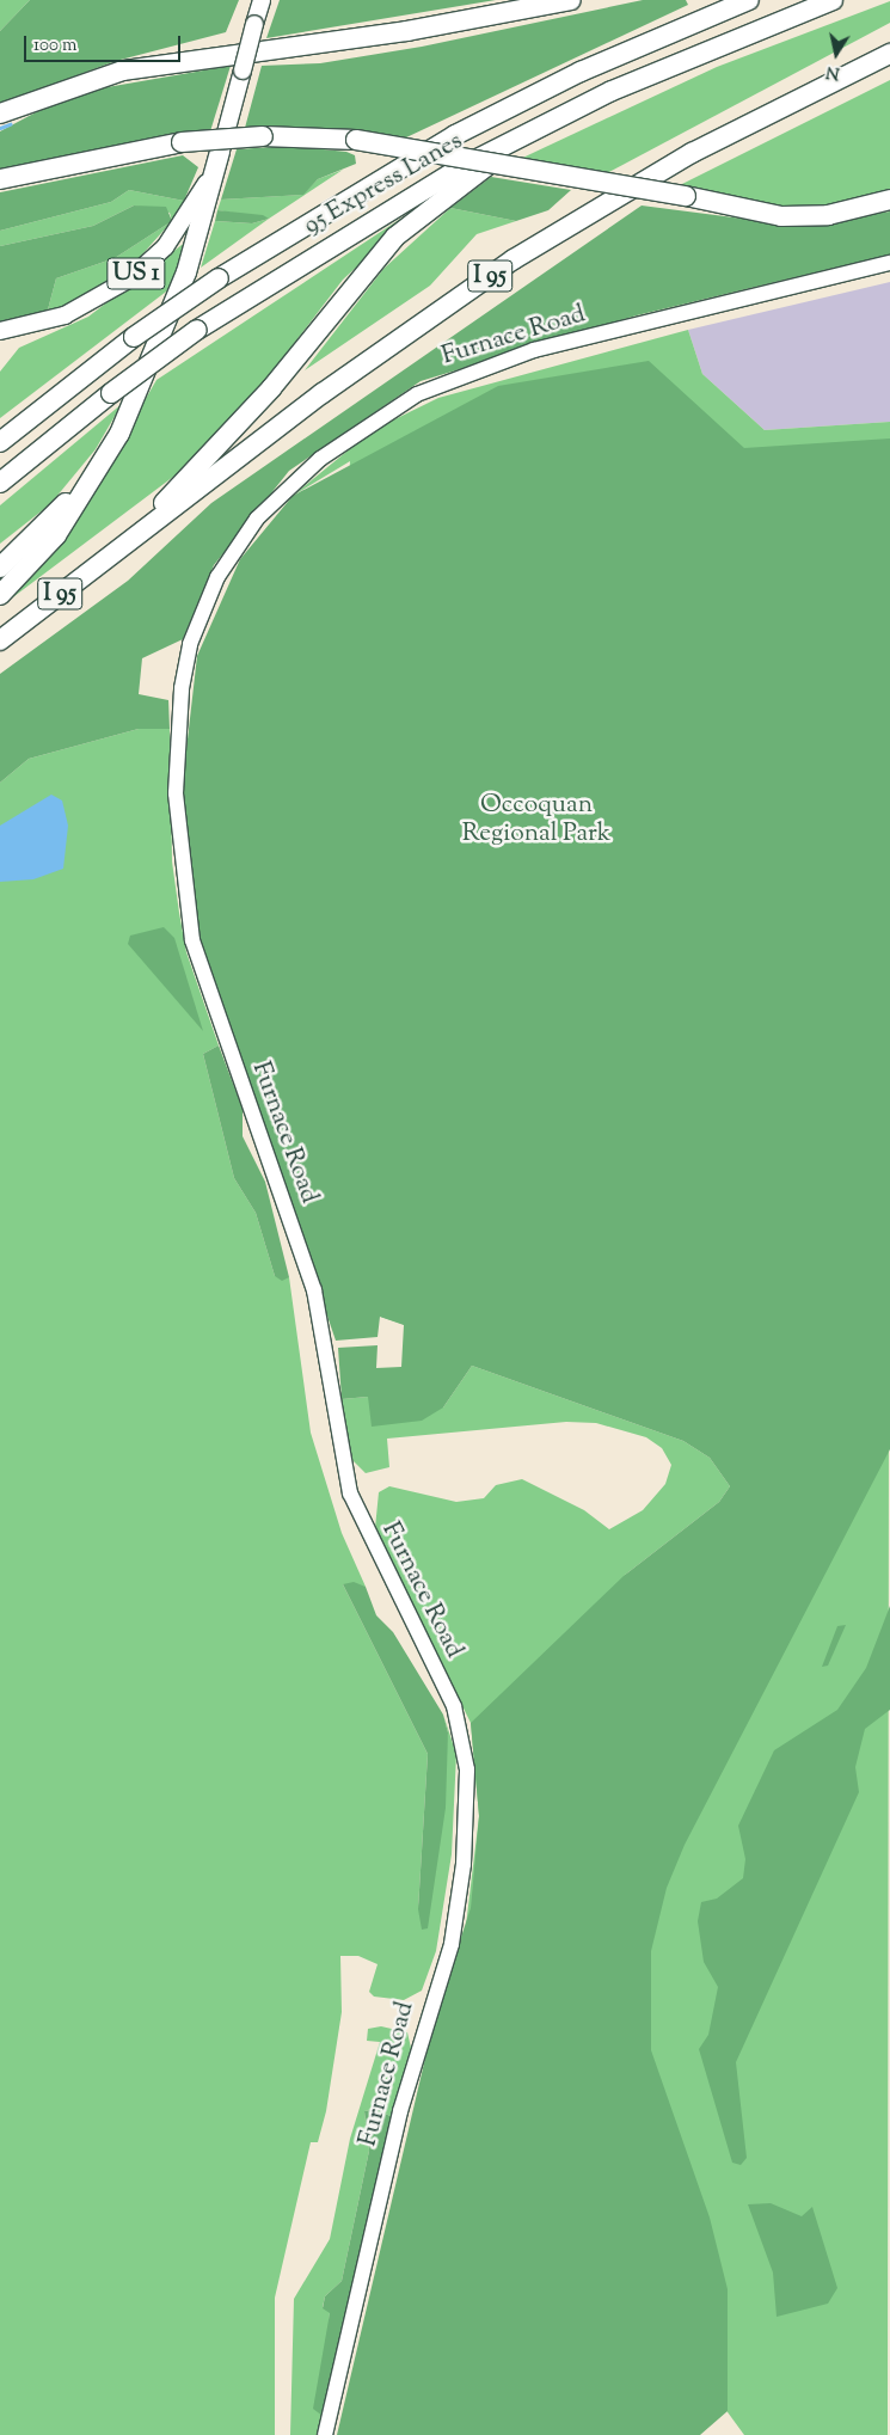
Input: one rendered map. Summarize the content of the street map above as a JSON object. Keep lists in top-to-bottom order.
{
  "streets": {
    "highway": ["95 Express Lanes", "I 95"],
    "main road": ["US 1", "Furnace Road"]
  },
  "parks": ["Occoquan Regional Park"],
  "scale_bar": "100 m",
  "north": "bottom"
}
